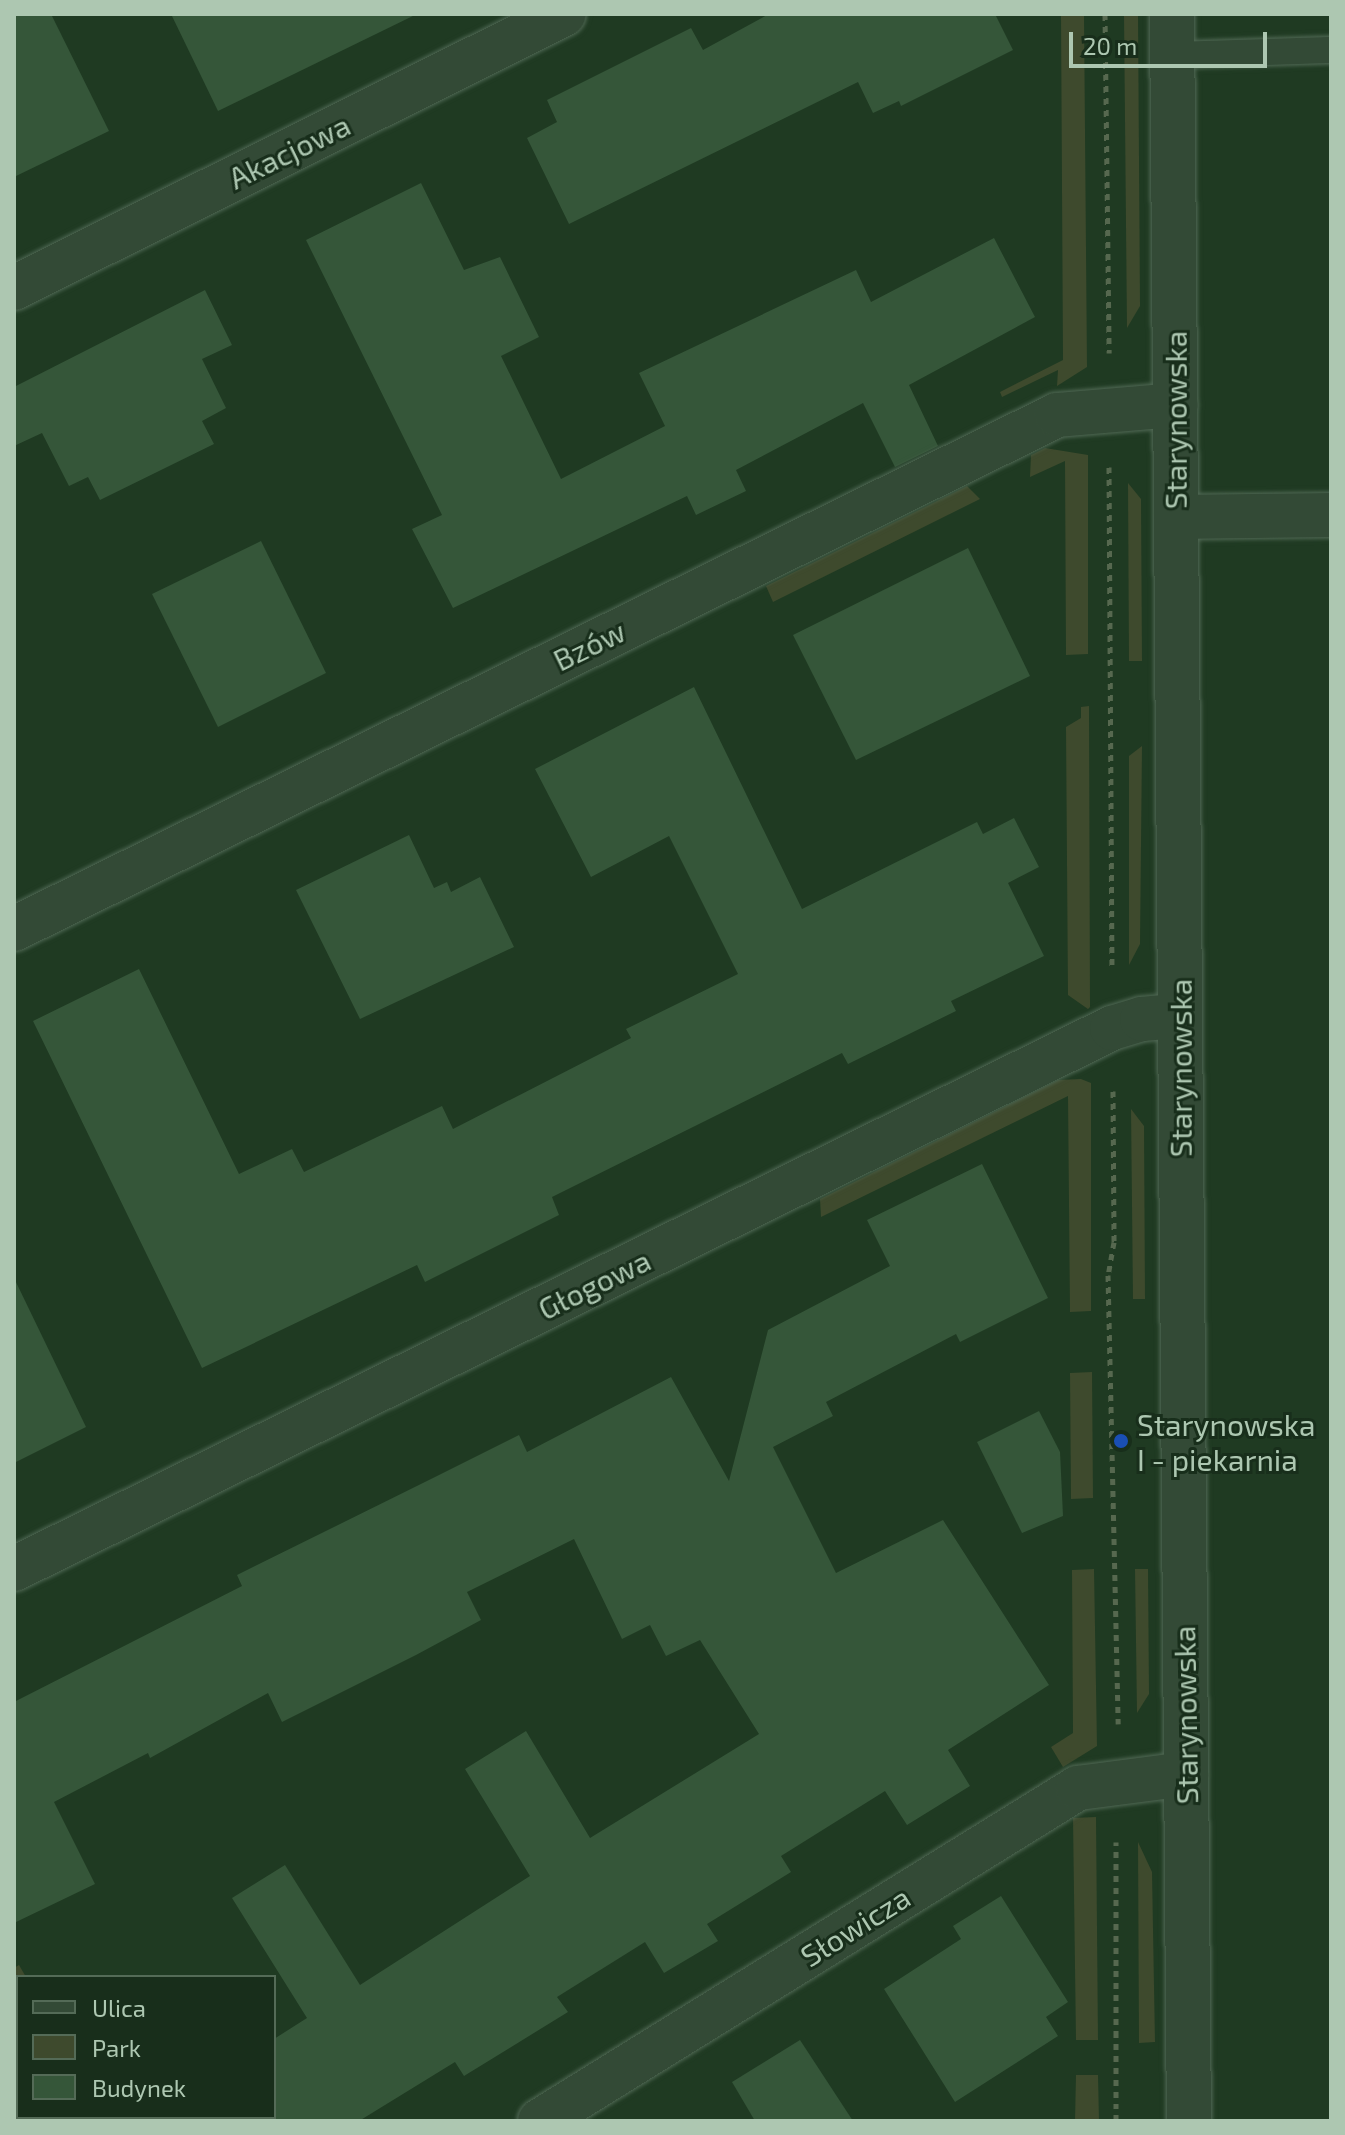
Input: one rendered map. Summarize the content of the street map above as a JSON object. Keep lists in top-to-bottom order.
{
  "streets": {
    "street": [
      "Akacjowa",
      "Starynowska",
      "Bzów",
      "Głogowa",
      "Słowicza"
    ]
  },
  "crossings": [
    ["Starynowska", "Bzów"],
    ["Starynowska", "Głogowa"],
    ["Starynowska", "Słowicza"]
  ],
  "places": ["Starynowska I - piekarnia"],
  "legend": ["Ulica", "Park", "Budynek"],
  "scale_bar": "20 m"
}
